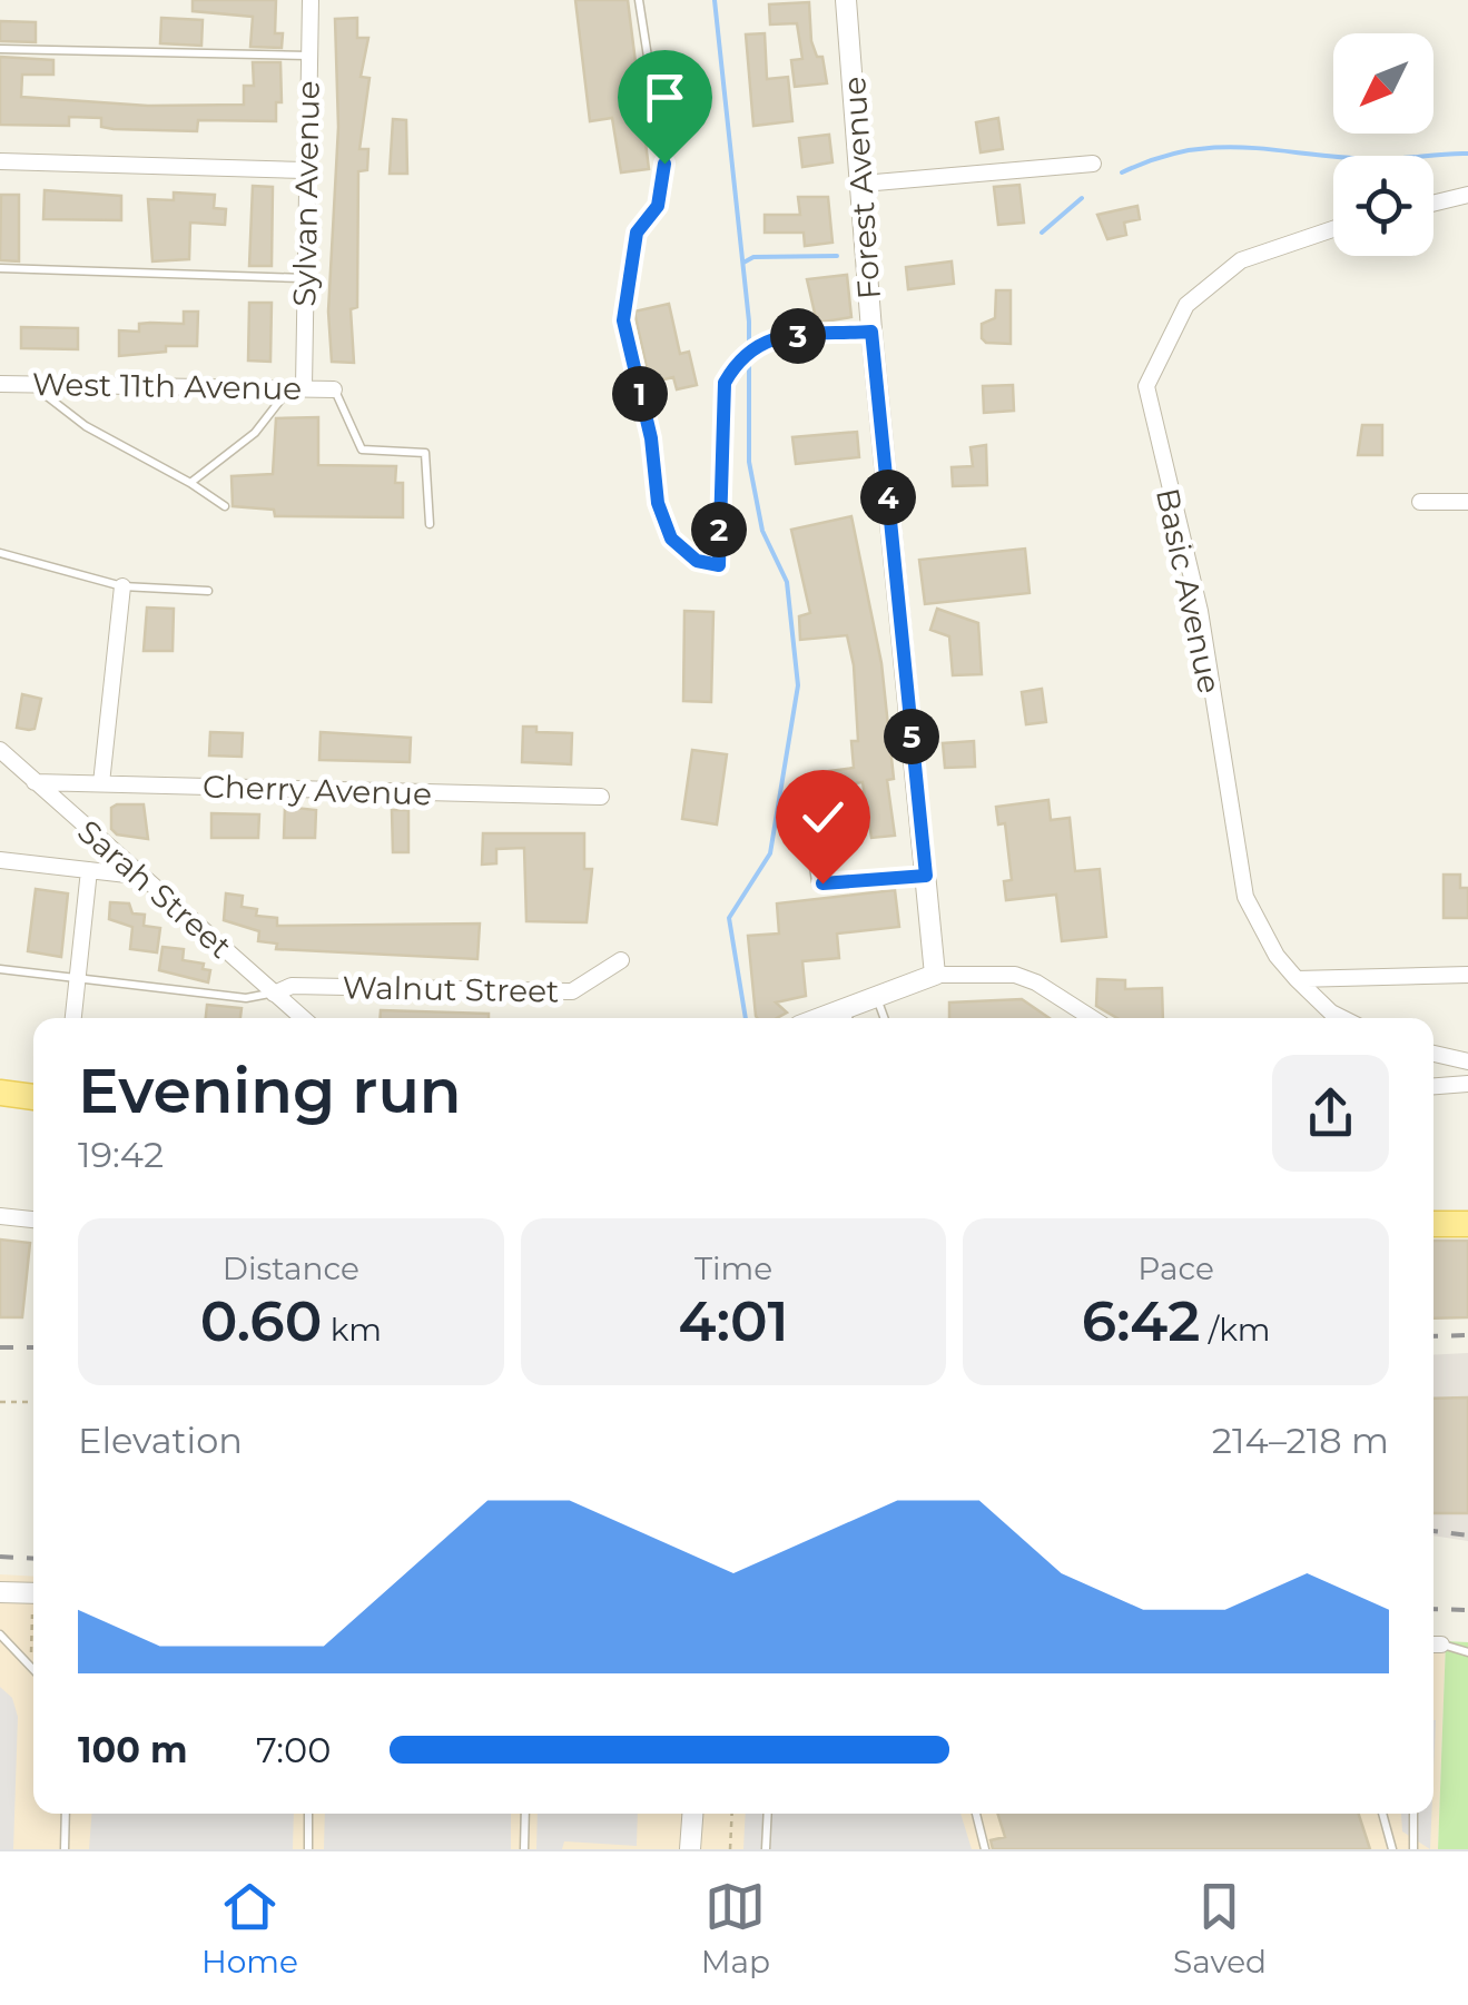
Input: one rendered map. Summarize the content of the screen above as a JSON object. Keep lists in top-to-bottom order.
{
  "streets": {
    "street": [
      "Forest Avenue",
      "Sylvan Avenue",
      "West 11th Avenue",
      "Basic Avenue",
      "Cherry Avenue",
      "Sarah Street",
      "Walnut Street"
    ]
  },
  "crossings": [
    ["Sylvan Avenue", "West 11th Avenue"],
    ["Cherry Avenue", "Sarah Street"],
    ["Sarah Street", "Walnut Street"]
  ],
  "north": "bottom left",
  "page": {
    "pins": [
      "3",
      "1",
      "4",
      "2",
      "5"
    ],
    "heading": ["Evening run", "19:42"],
    "stats": [
      ["Distance", "0.60 km"],
      ["Time", "4:01"],
      ["Pace", "6:42 /km"]
    ],
    "chart": ["Elevation", "214–218 m"],
    "list": [
      {
        "name": "100 m",
        "note": "7:00"
      }
    ],
    "tabs": ["Home", "Map", "Saved"]
  }
}
